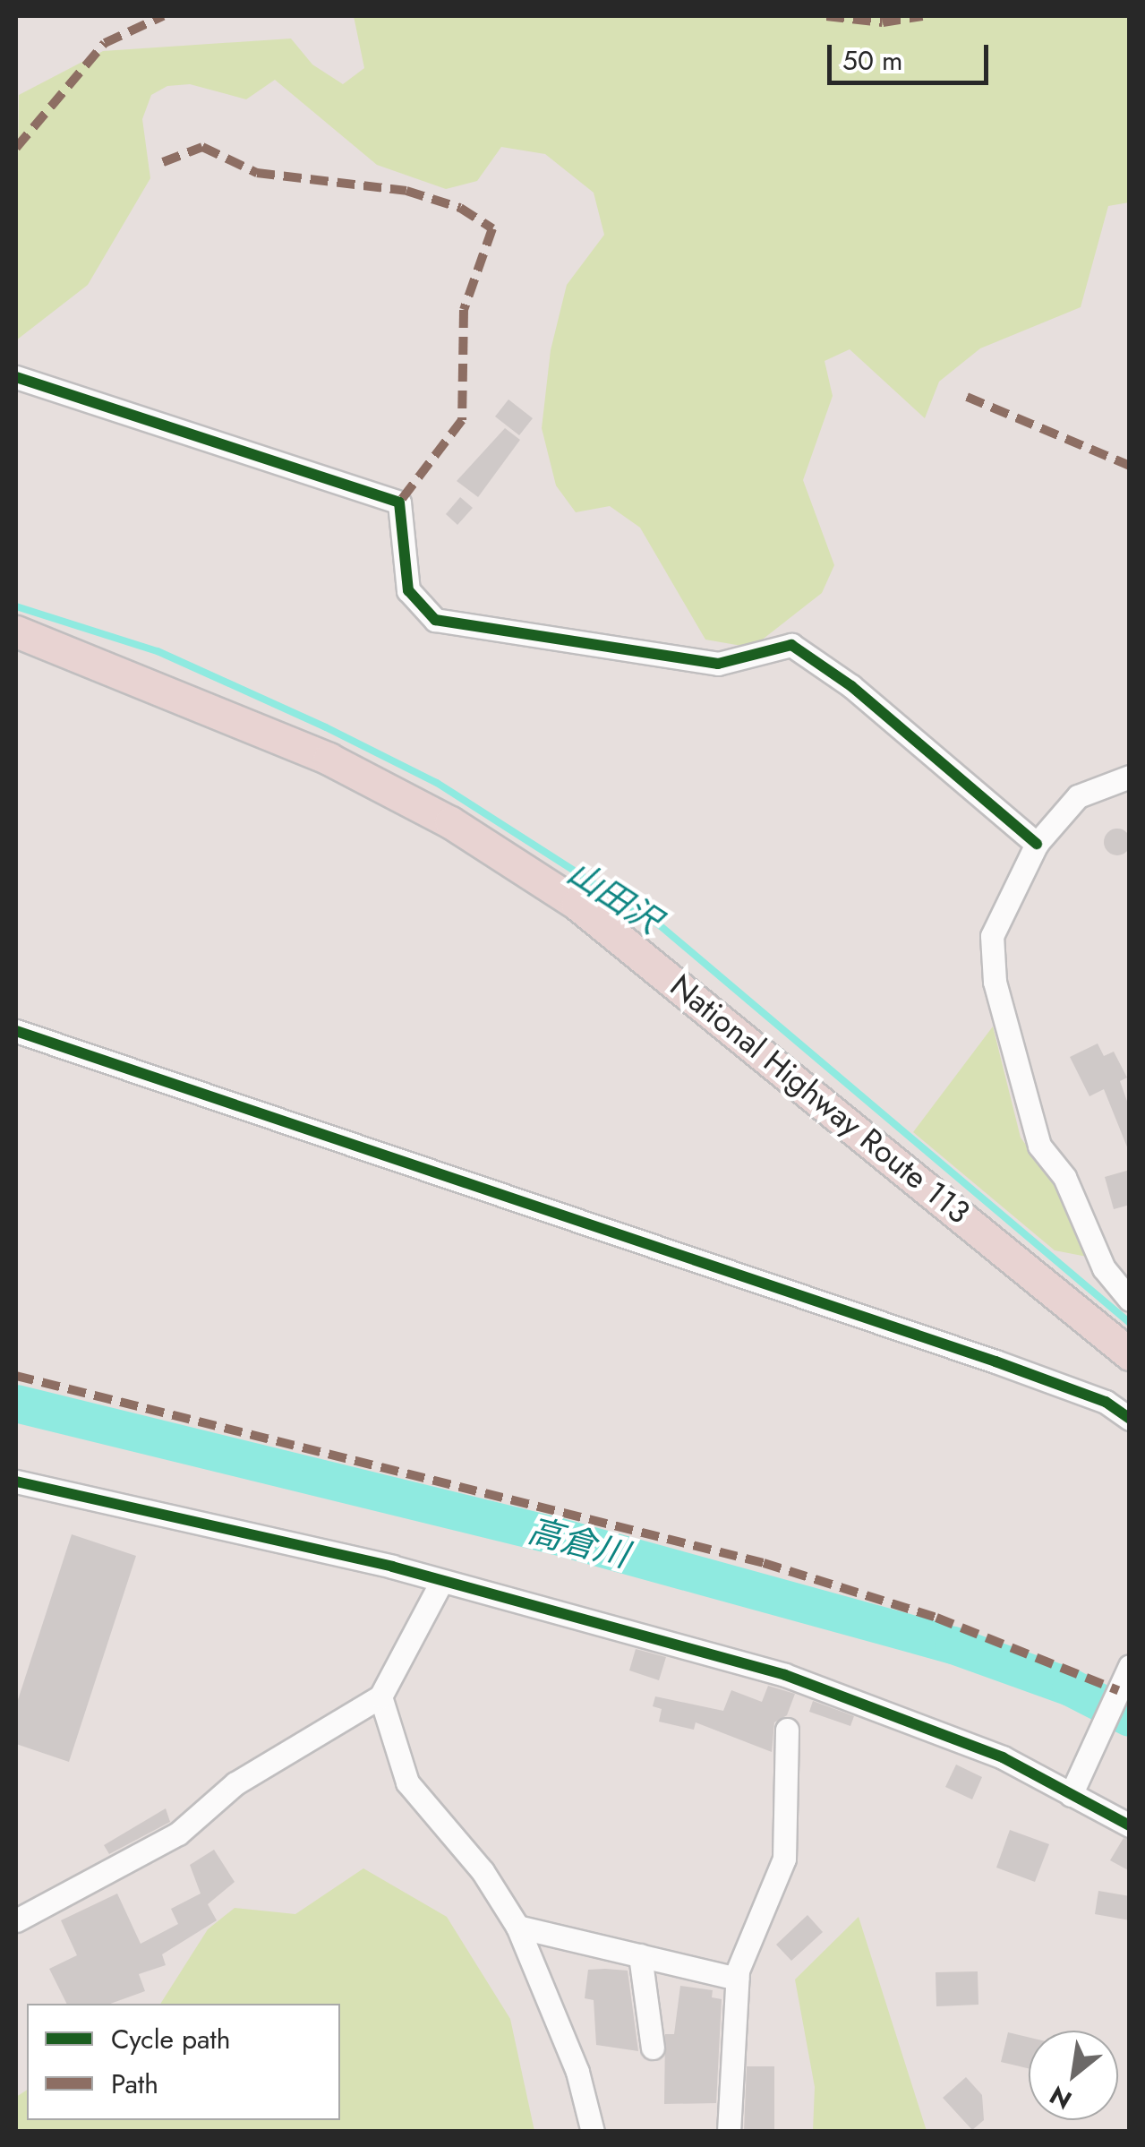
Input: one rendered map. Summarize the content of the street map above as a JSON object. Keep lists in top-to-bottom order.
{
  "streets": {
    "highway": ["National Highway Route 113"]
  },
  "water": ["山田沢", "高倉川"],
  "legend": ["Cycle path", "Path"],
  "scale_bar": "50 m",
  "north": "bottom left"
}
